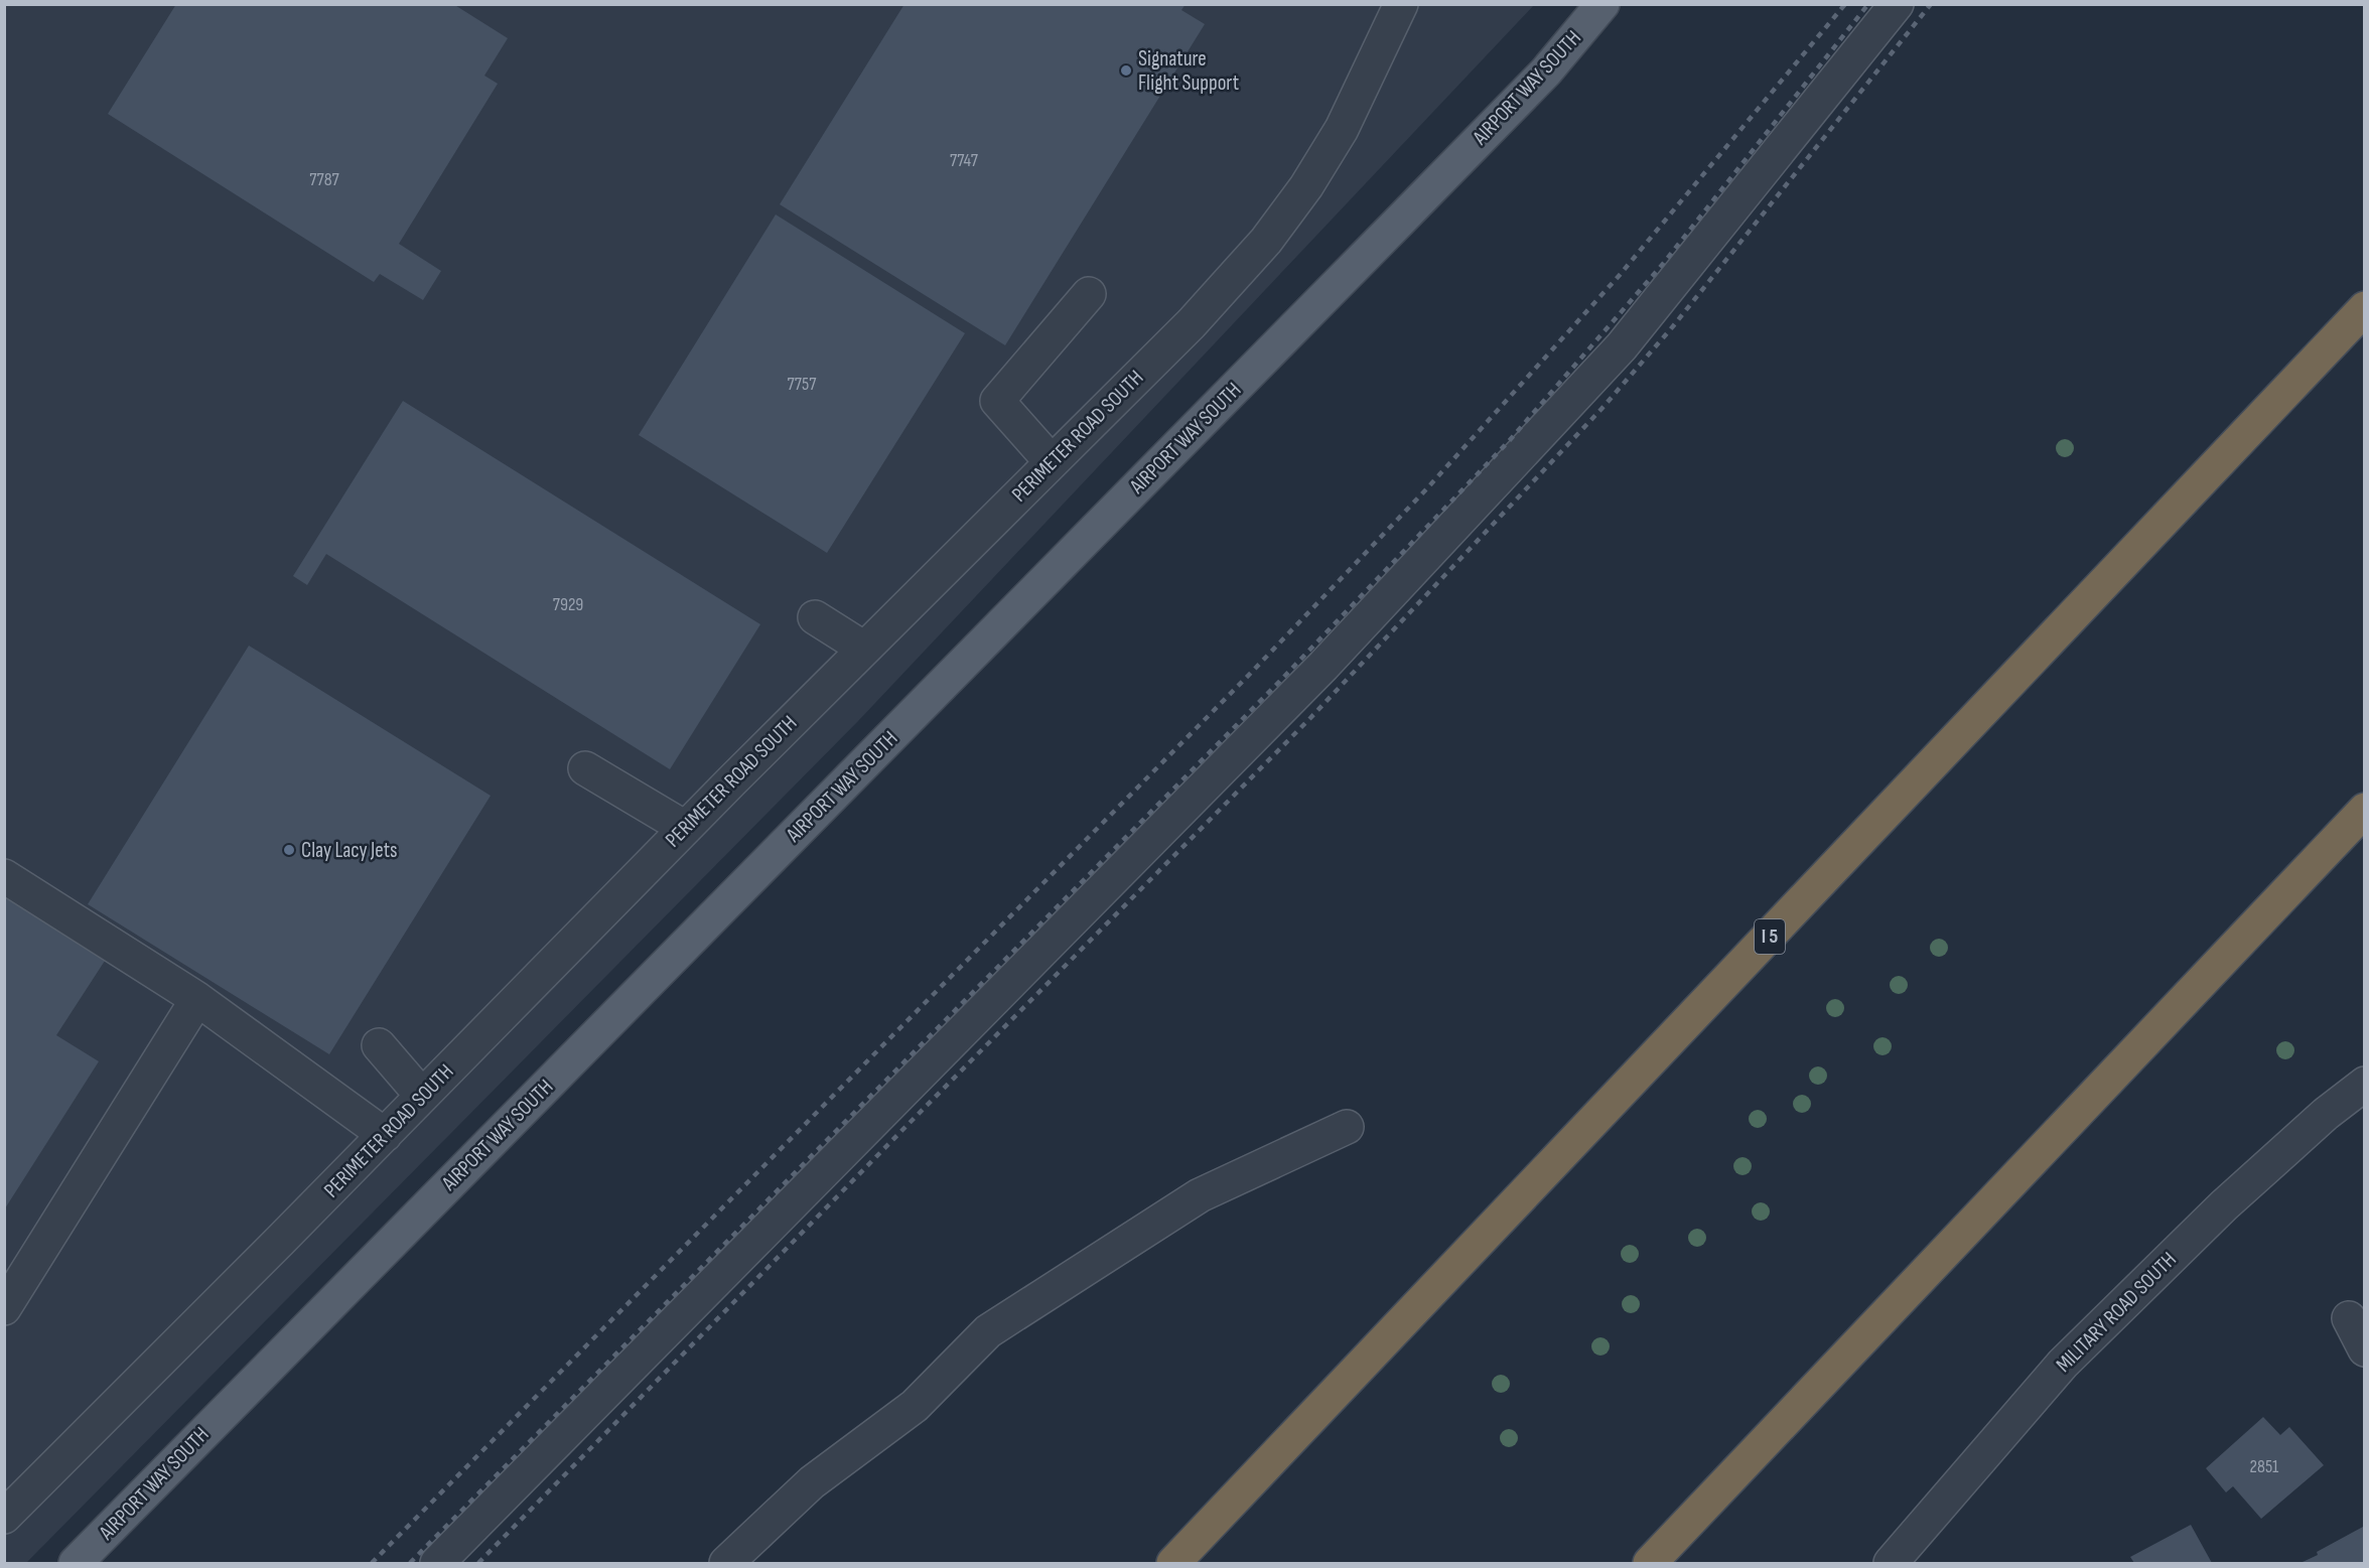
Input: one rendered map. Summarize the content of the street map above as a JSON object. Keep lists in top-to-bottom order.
{
  "streets": {
    "highway": ["I 5"],
    "main road": ["AIRPORT WAY SOUTH"],
    "street": ["PERIMETER ROAD SOUTH", "MILITARY ROAD SOUTH"]
  },
  "places": ["Signature Flight Support", "Clay Lacy Jets"],
  "house_numbers": [
    "7747",
    "7787",
    "7757",
    "7929",
    "2851"
  ]
}
